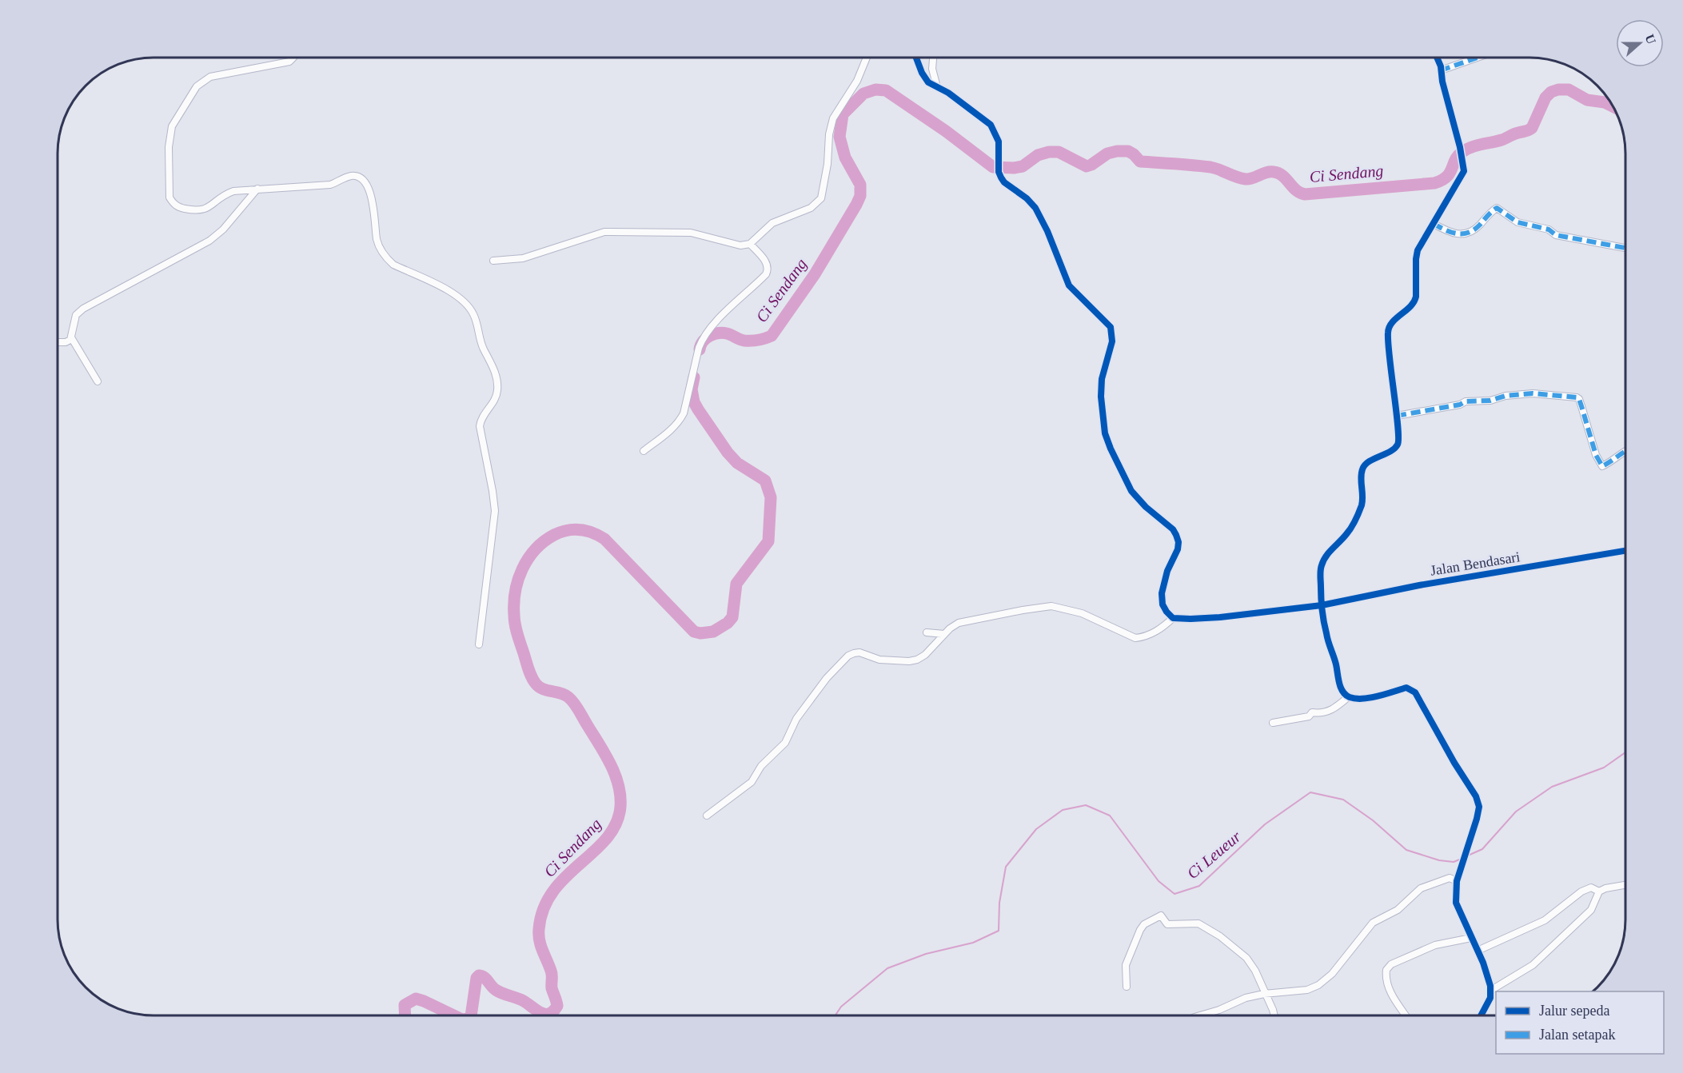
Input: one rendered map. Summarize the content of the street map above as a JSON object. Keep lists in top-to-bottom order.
{
  "streets": {
    "street": ["Jalan Bendasari"]
  },
  "water": ["Ci Sendang", "Ci Leueur"],
  "legend": ["Jalur sepeda", "Jalan setapak"],
  "north": "right"
}
